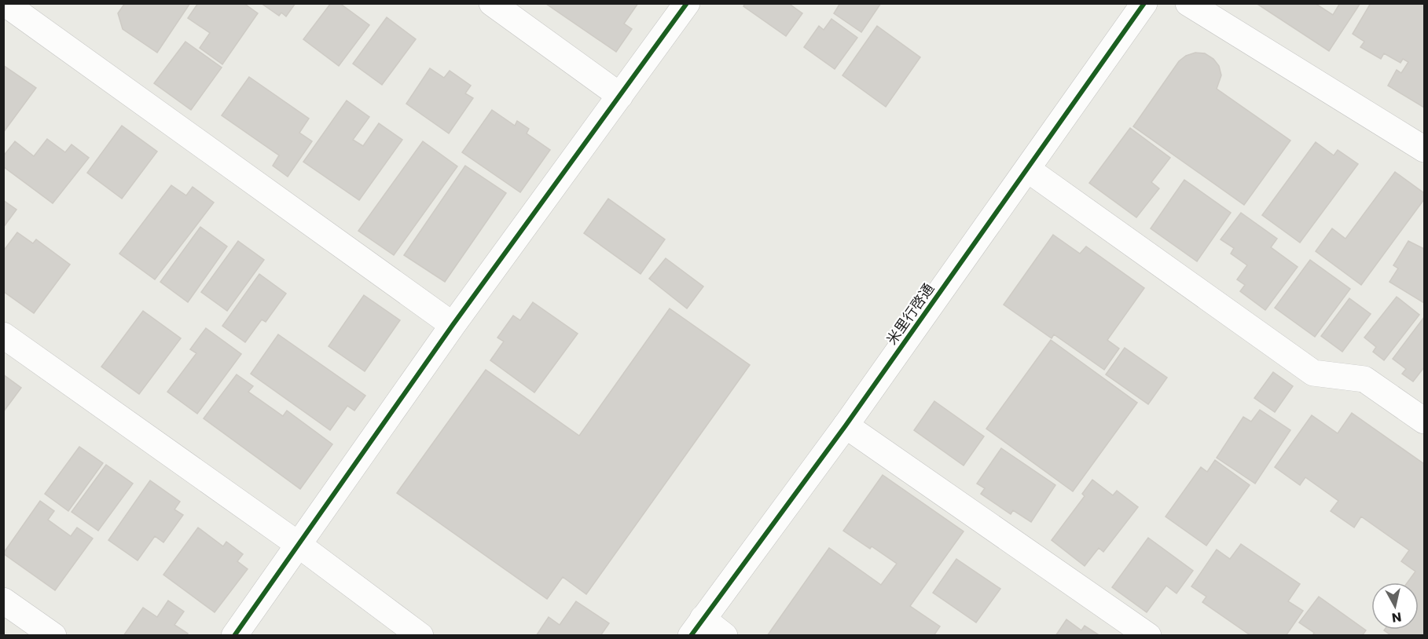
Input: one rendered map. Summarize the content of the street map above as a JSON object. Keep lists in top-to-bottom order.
{
  "streets": {
    "street": ["米里行啓通"]
  },
  "north": "bottom"
}
